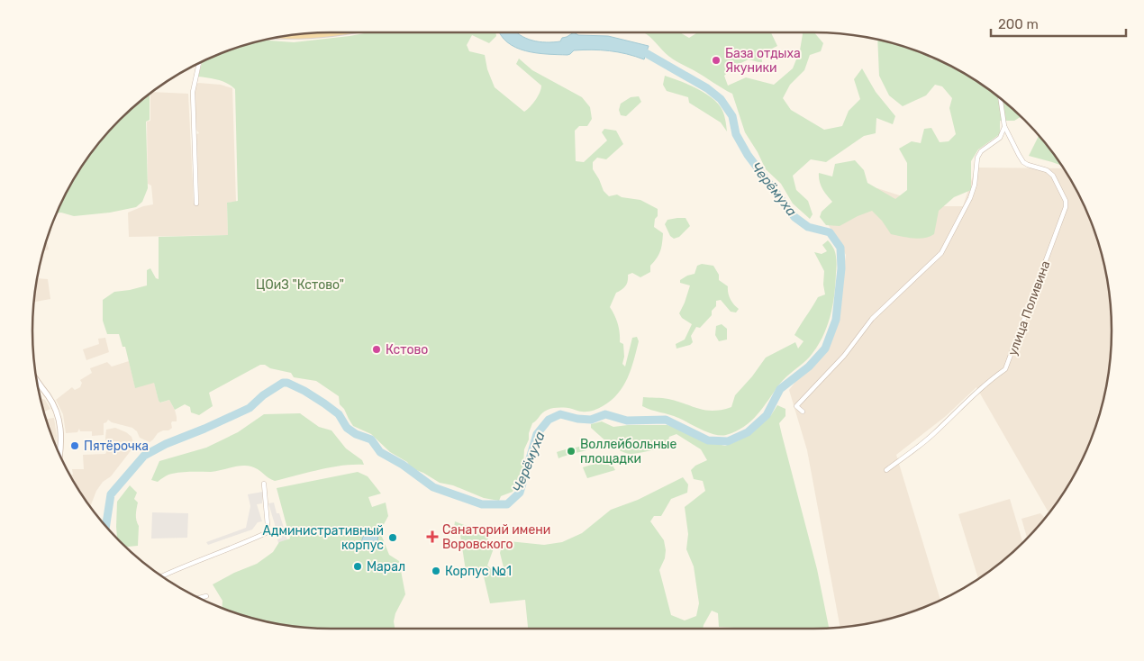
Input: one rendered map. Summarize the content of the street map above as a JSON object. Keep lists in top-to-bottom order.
{
  "streets": {
    "street": ["улица Поливина"]
  },
  "water": ["Черёмуха"],
  "parks": ["ЦОиЗ \"Кстово\""],
  "places": {
    "other": [
      "База отдыха Якуники",
      "Кстово",
      "Пятёрочка",
      "Воллейбольные площадки",
      "Административный корпус",
      "Марал",
      "Корпус №1"
    ],
    "health": ["Санаторий имени Воровского"]
  },
  "scale_bar": "200 m"
}
